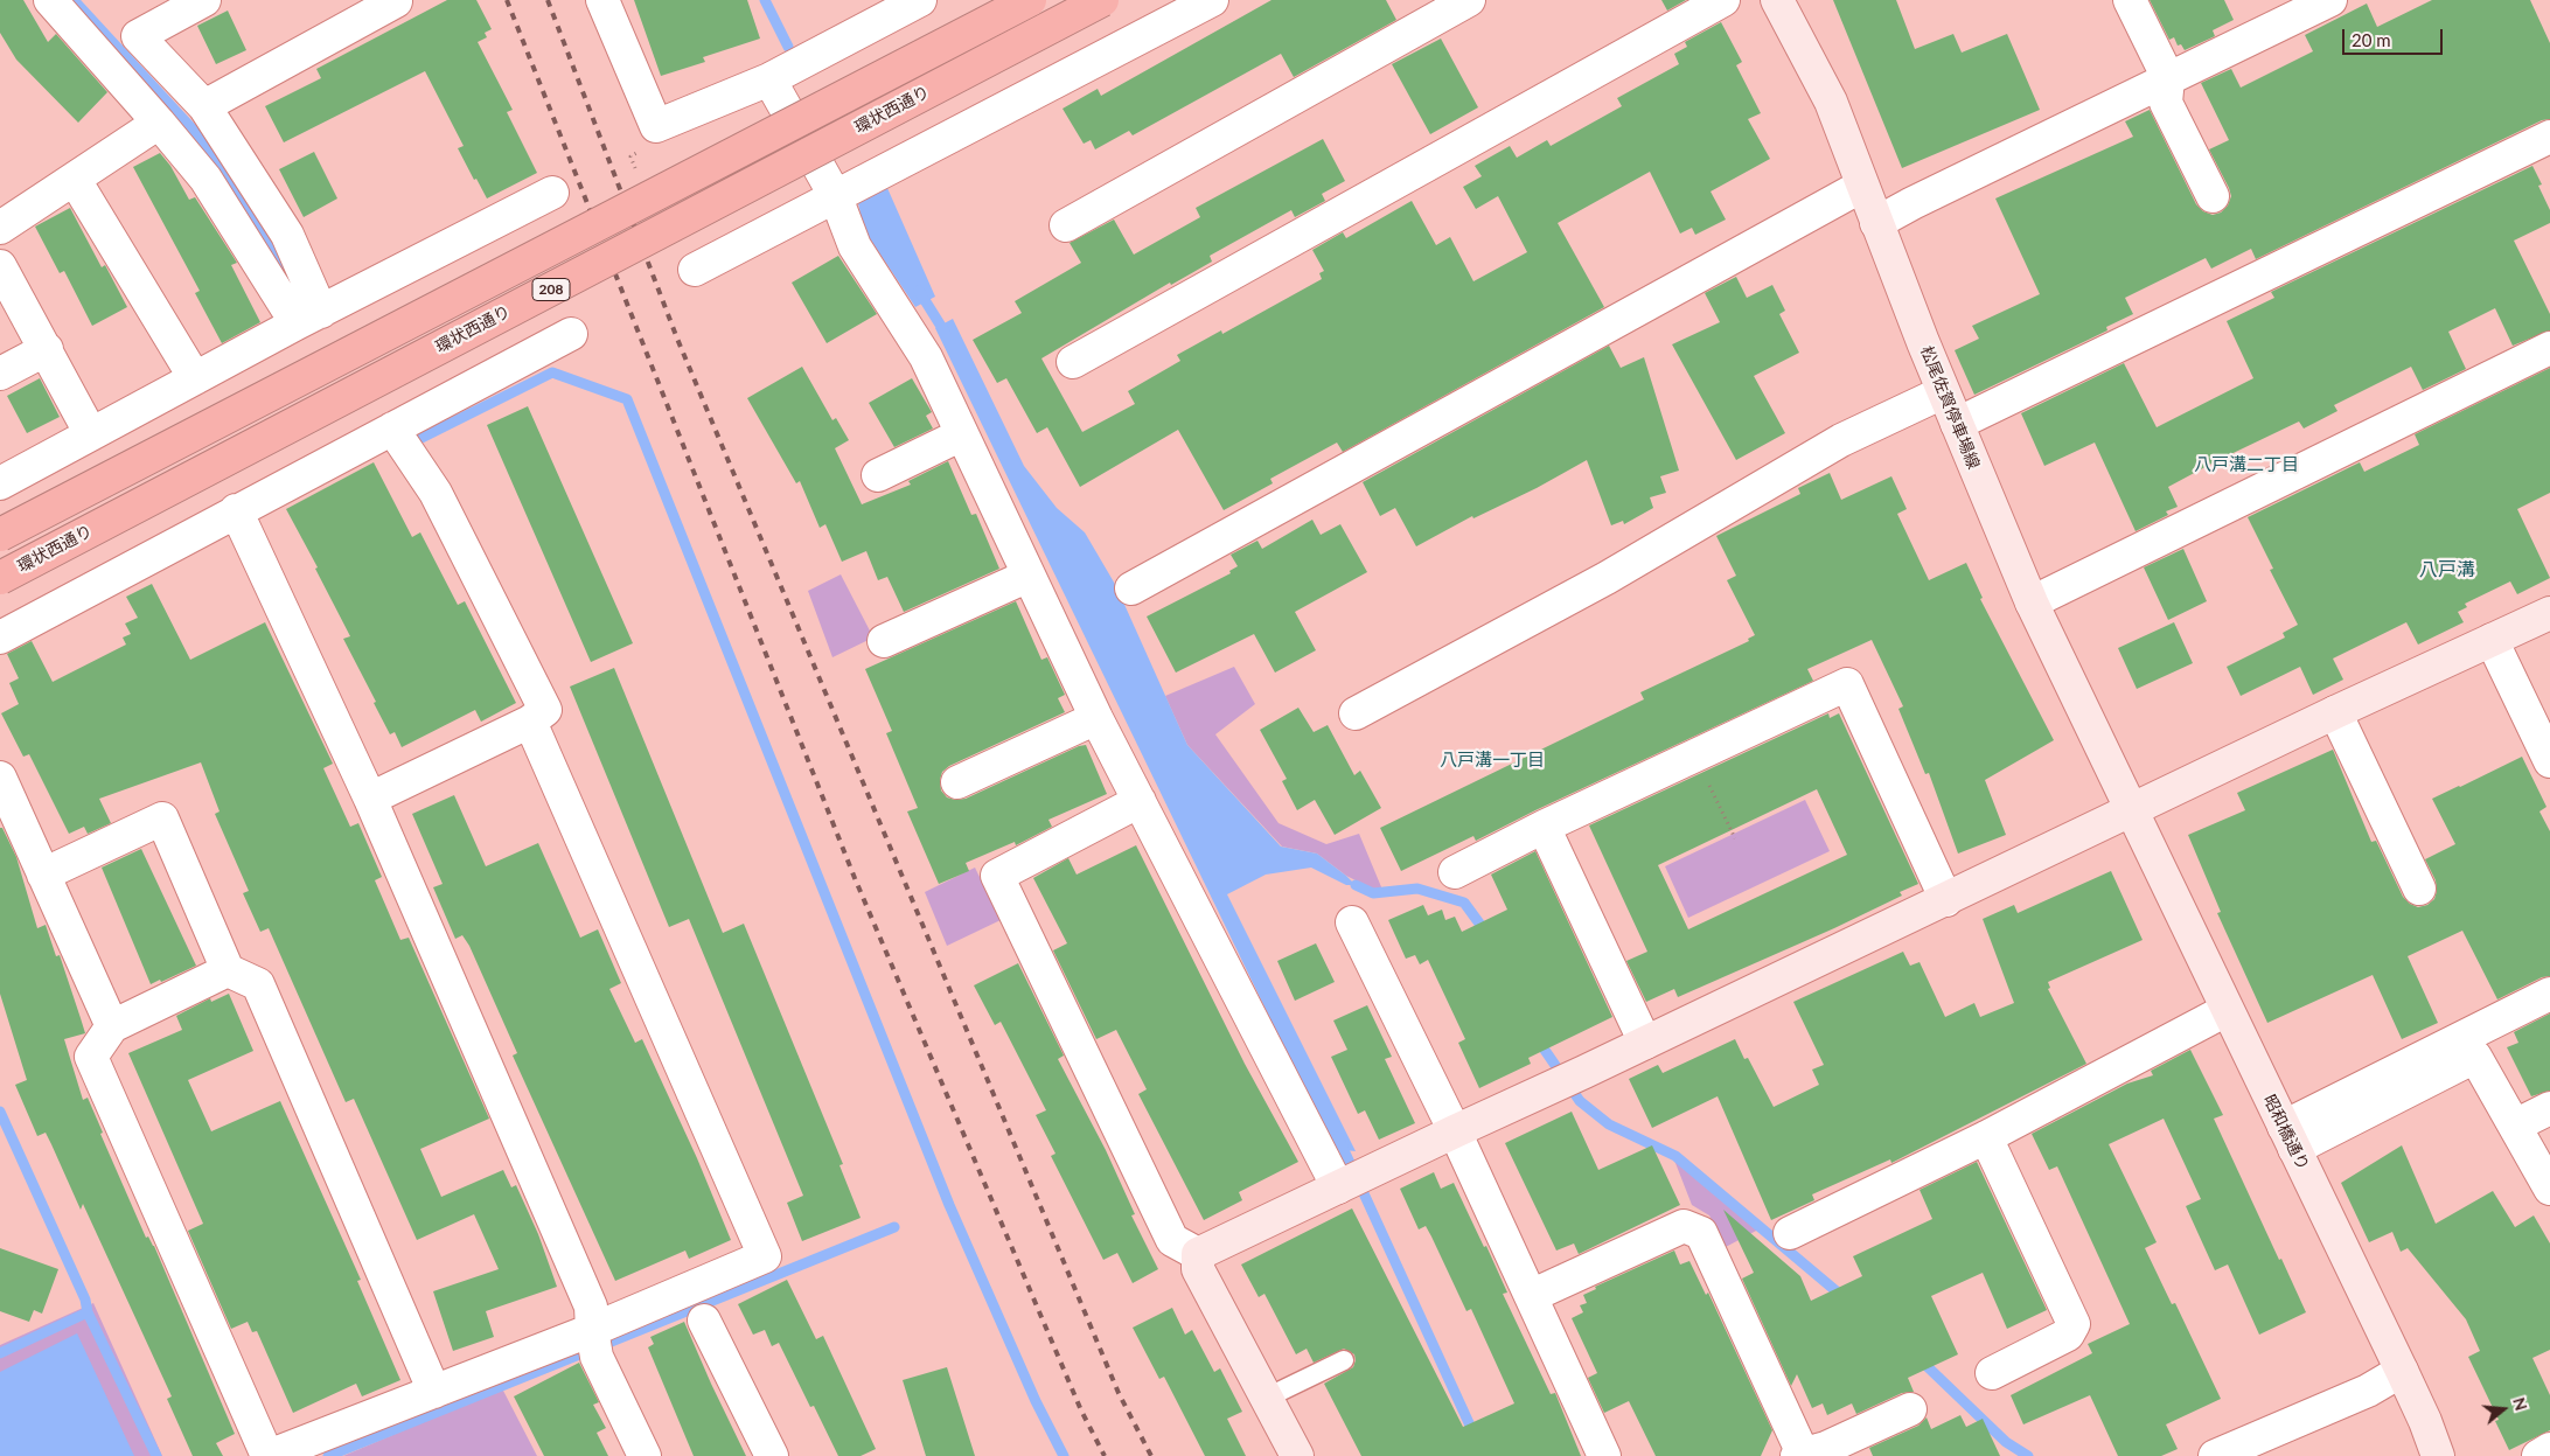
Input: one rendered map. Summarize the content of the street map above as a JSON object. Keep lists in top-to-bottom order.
{
  "streets": {
    "highway": ["環状西通り", "208"],
    "street": ["松尾佐賀停車場線", "昭和橋通り"]
  },
  "crossings": [
    ["松尾佐賀停車場線", "昭和橋通り"]
  ],
  "districts": ["八戸溝二丁目", "八戸溝", "八戸溝一丁目"],
  "scale_bar": "20 m",
  "north": "right"
}
